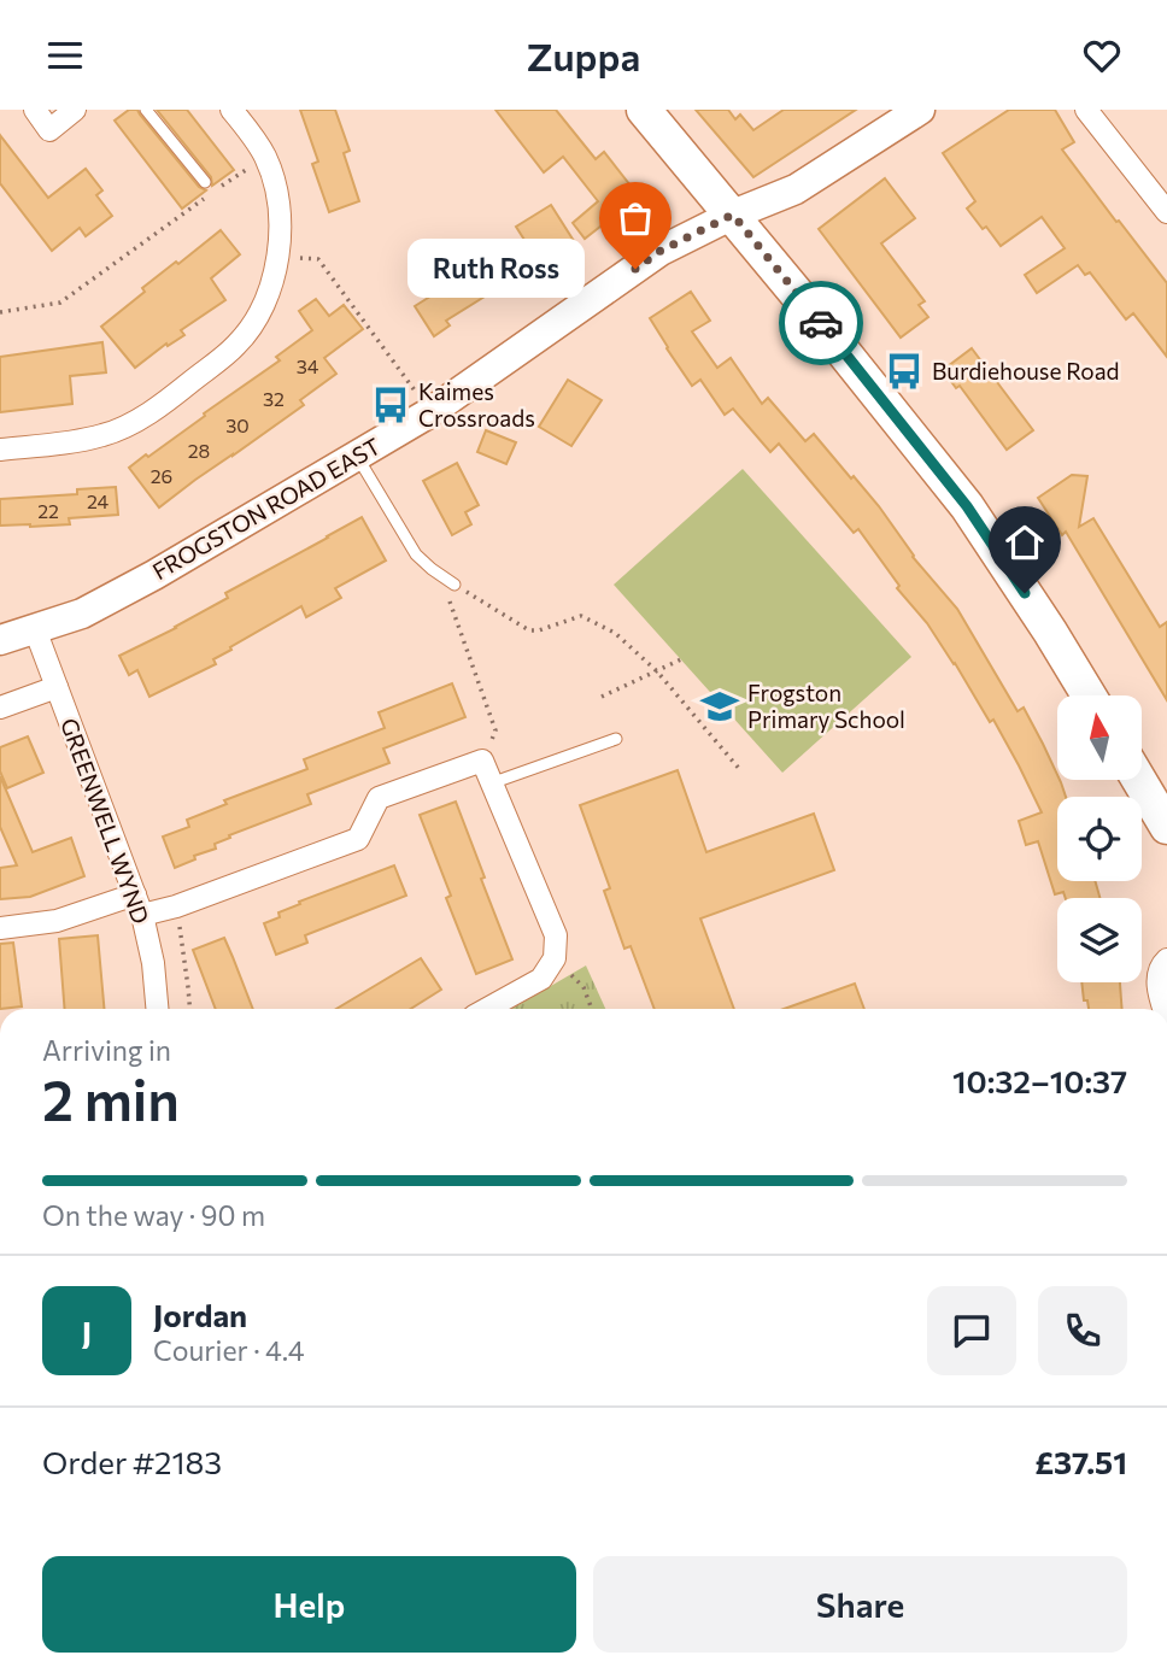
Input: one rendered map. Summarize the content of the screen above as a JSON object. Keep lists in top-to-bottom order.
{
  "streets": {
    "main road": ["FROGSTON ROAD EAST"],
    "street": ["GREENWELL WYND"]
  },
  "crossings": [
    ["FROGSTON ROAD EAST", "GREENWELL WYND"]
  ],
  "places": {
    "other": ["Ruth Ross"],
    "bus stop": ["Burdiehouse Road", "Kaimes Crossroads"],
    "school or university": ["Frogston Primary School"]
  },
  "house_numbers": [
    "34",
    "32",
    "30",
    "28",
    "26",
    "24",
    "22"
  ],
  "north": "top",
  "page": {
    "header": "Zuppa",
    "bubble": "Ruth Ross",
    "heading": ["2 min", "Arriving in", "10:32–10:37"],
    "panel": [
      "Jordan",
      "Courier · 4.4",
      "Order #2183",
      "£37.51"
    ],
    "bar": "On the way · 90 m",
    "round": "J",
    "buttons": ["Help", "Share"]
  }
}
